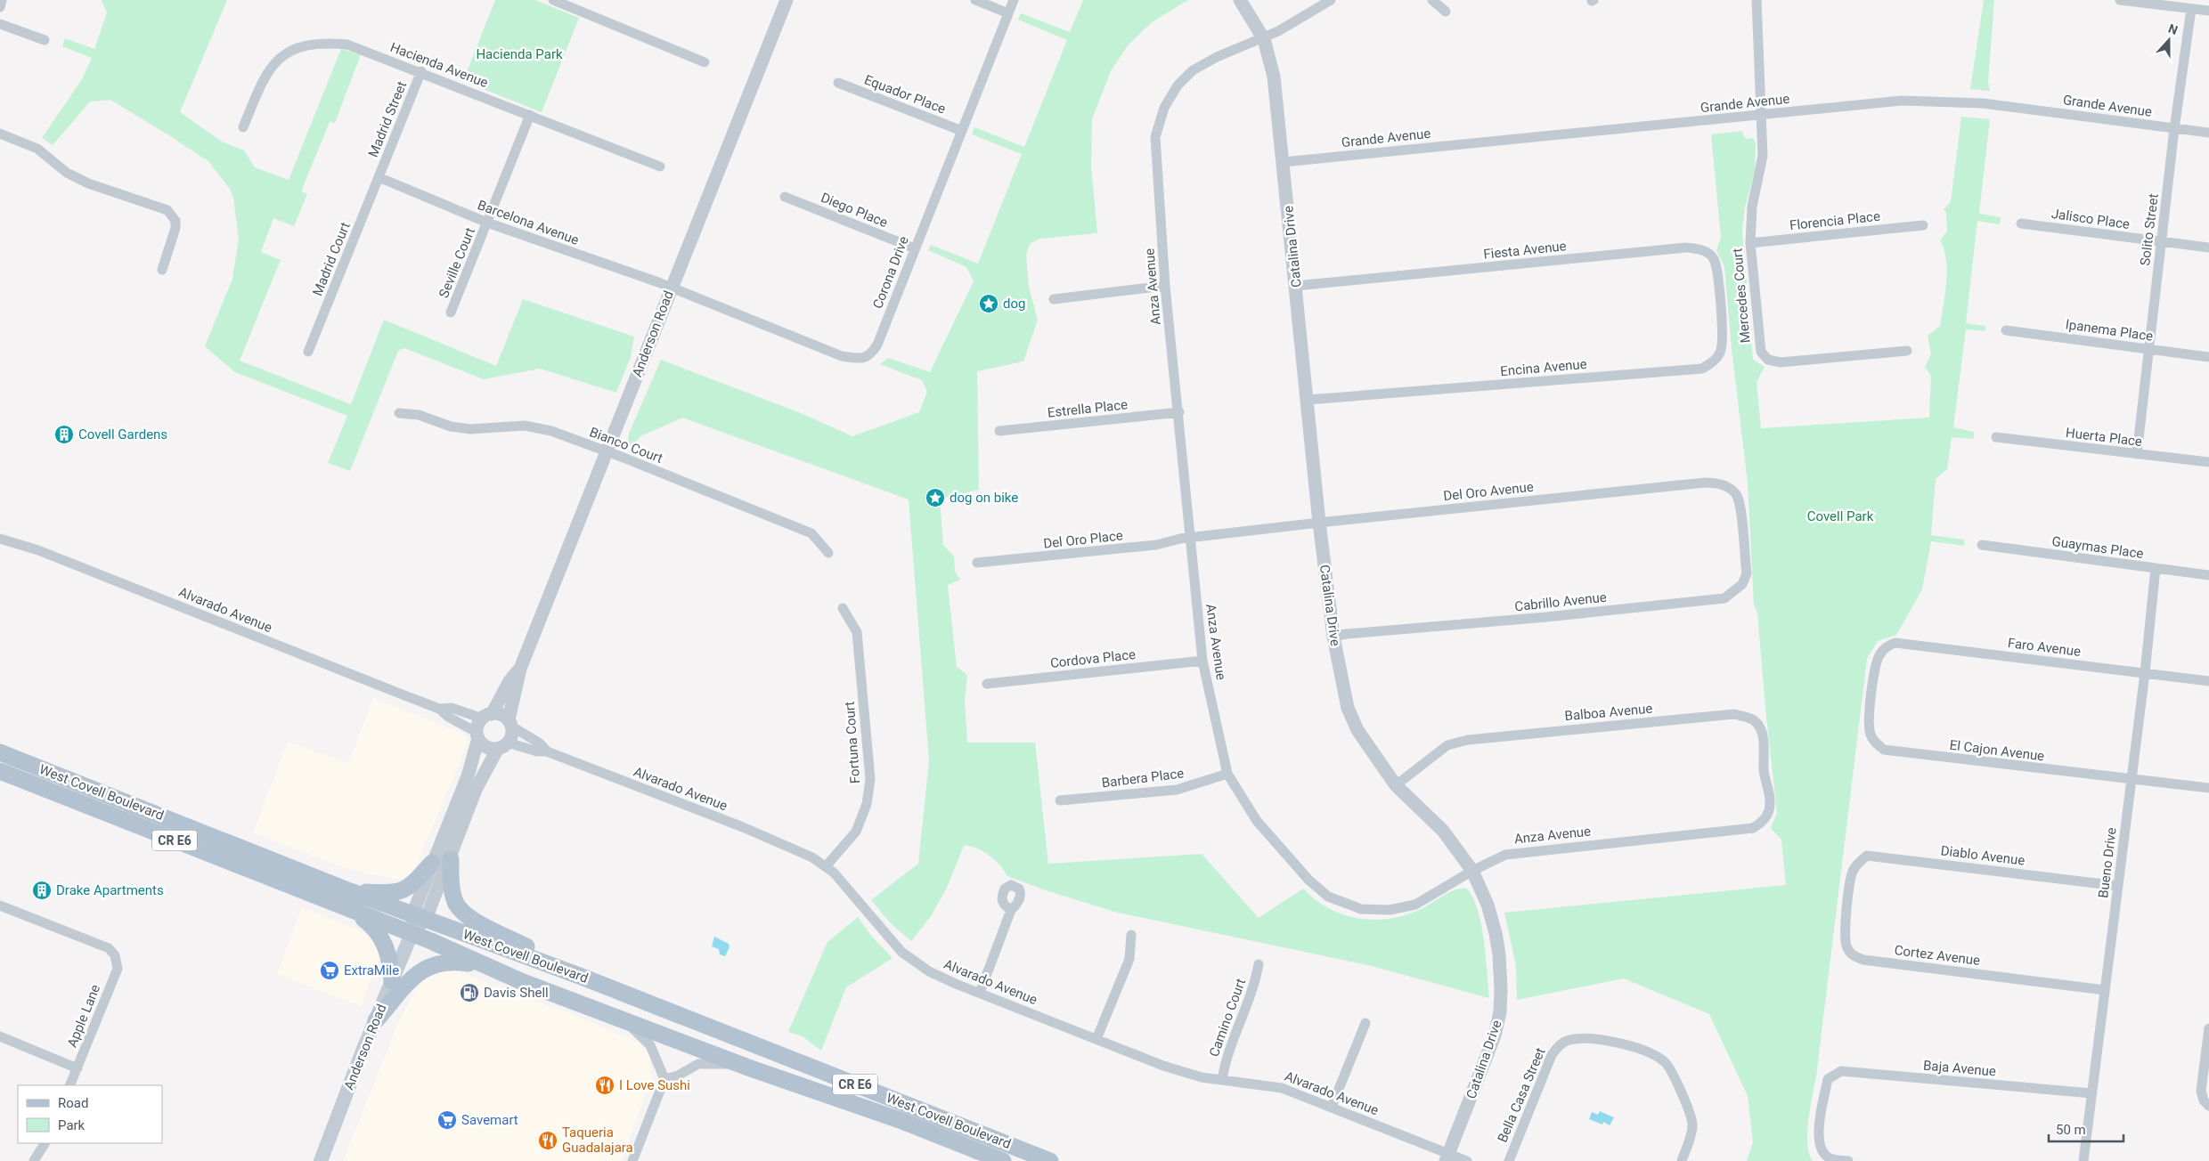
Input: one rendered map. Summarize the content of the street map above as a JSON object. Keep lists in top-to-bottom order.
{
  "streets": {
    "main road": ["Anderson Road", "West Covell Boulevard", "CR E6"],
    "street": [
      "Hacienda Avenue",
      "Equador Place",
      "Grande Avenue",
      "Madrid Street",
      "Diego Place",
      "Jalisco Place",
      "Florencia Place",
      "Barcelona Avenue",
      "Solito Street",
      "Catalina Drive",
      "Fiesta Avenue",
      "Madrid Court",
      "Seville Court",
      "Corona Drive",
      "Anza Avenue",
      "Mercedes Court",
      "Ipanema Place",
      "Encina Avenue",
      "Estrella Place",
      "Huerta Place",
      "Bianco Court",
      "Del Oro Avenue",
      "Del Oro Place",
      "Guaymas Place",
      "Cabrillo Avenue",
      "Alvarado Avenue",
      "Faro Avenue",
      "Cordova Place",
      "Balboa Avenue",
      "Fortuna Court",
      "El Cajon Avenue",
      "Barbera Place",
      "Diablo Avenue",
      "Bueno Drive",
      "Cortez Avenue",
      "Apple Lane",
      "Camino Court",
      "Baja Avenue",
      "Bella Casa Street"
    ]
  },
  "crossings": [
    ["Hacienda Avenue", "Madrid Street"],
    ["Hacienda Avenue", "Seville Court"],
    ["Equador Place", "Corona Drive"],
    ["Grande Avenue", "Solito Street"],
    ["Grande Avenue", "Catalina Drive"],
    ["Grande Avenue", "Mercedes Court"],
    ["Madrid Street", "Barcelona Avenue"],
    ["Madrid Street", "Madrid Court"],
    ["Diego Place", "Corona Drive"],
    ["Jalisco Place", "Solito Street"],
    ["Florencia Place", "Mercedes Court"],
    ["Barcelona Avenue", "Madrid Court"],
    ["Barcelona Avenue", "Seville Court"],
    ["Barcelona Avenue", "Corona Drive"],
    ["Barcelona Avenue", "Anderson Road"],
    ["Solito Street", "Ipanema Place"],
    ["Solito Street", "Huerta Place"],
    ["Catalina Drive", "Fiesta Avenue"],
    ["Catalina Drive", "Anza Avenue"],
    ["Catalina Drive", "Encina Avenue"],
    ["Catalina Drive", "Del Oro Avenue"],
    ["Catalina Drive", "Cabrillo Avenue"],
    ["Catalina Drive", "Alvarado Avenue"],
    ["Catalina Drive", "Balboa Avenue"],
    ["Fiesta Avenue", "Encina Avenue"],
    ["Corona Drive", "Anderson Road"],
    ["Anza Avenue", "Estrella Place"],
    ["Anza Avenue", "Del Oro Avenue"],
    ["Anza Avenue", "Del Oro Place"],
    ["Anza Avenue", "Cordova Place"],
    ["Anza Avenue", "Balboa Avenue"],
    ["Anza Avenue", "Barbera Place"],
    ["Anderson Road", "Bianco Court"],
    ["Anderson Road", "Alvarado Avenue"],
    ["Anderson Road", "West Covell Boulevard"],
    ["Del Oro Avenue", "Del Oro Place"],
    ["Del Oro Avenue", "Cabrillo Avenue"],
    ["Guaymas Place", "Bueno Drive"],
    ["Alvarado Avenue", "Fortuna Court"],
    ["Alvarado Avenue", "Camino Court"],
    ["Faro Avenue", "El Cajon Avenue"],
    ["Faro Avenue", "Bueno Drive"],
    ["El Cajon Avenue", "Bueno Drive"],
    ["Diablo Avenue", "Bueno Drive"],
    ["Diablo Avenue", "Cortez Avenue"],
    ["Bueno Drive", "Cortez Avenue"],
    ["Bueno Drive", "Baja Avenue"]
  ],
  "parks": ["Hacienda Park", "Covell Park"],
  "places": {
    "place": ["dog", "dog on bike"],
    "building": ["Covell Gardens", "Drake Apartments"],
    "supermarket": ["ExtraMile", "Savemart"],
    "fuel station": ["Davis Shell"],
    "restaurant": ["I Love Sushi", "Taqueria Guadalajara"]
  },
  "legend": ["Road", "Park"],
  "scale_bar": "50 m",
  "north": "top"
}
